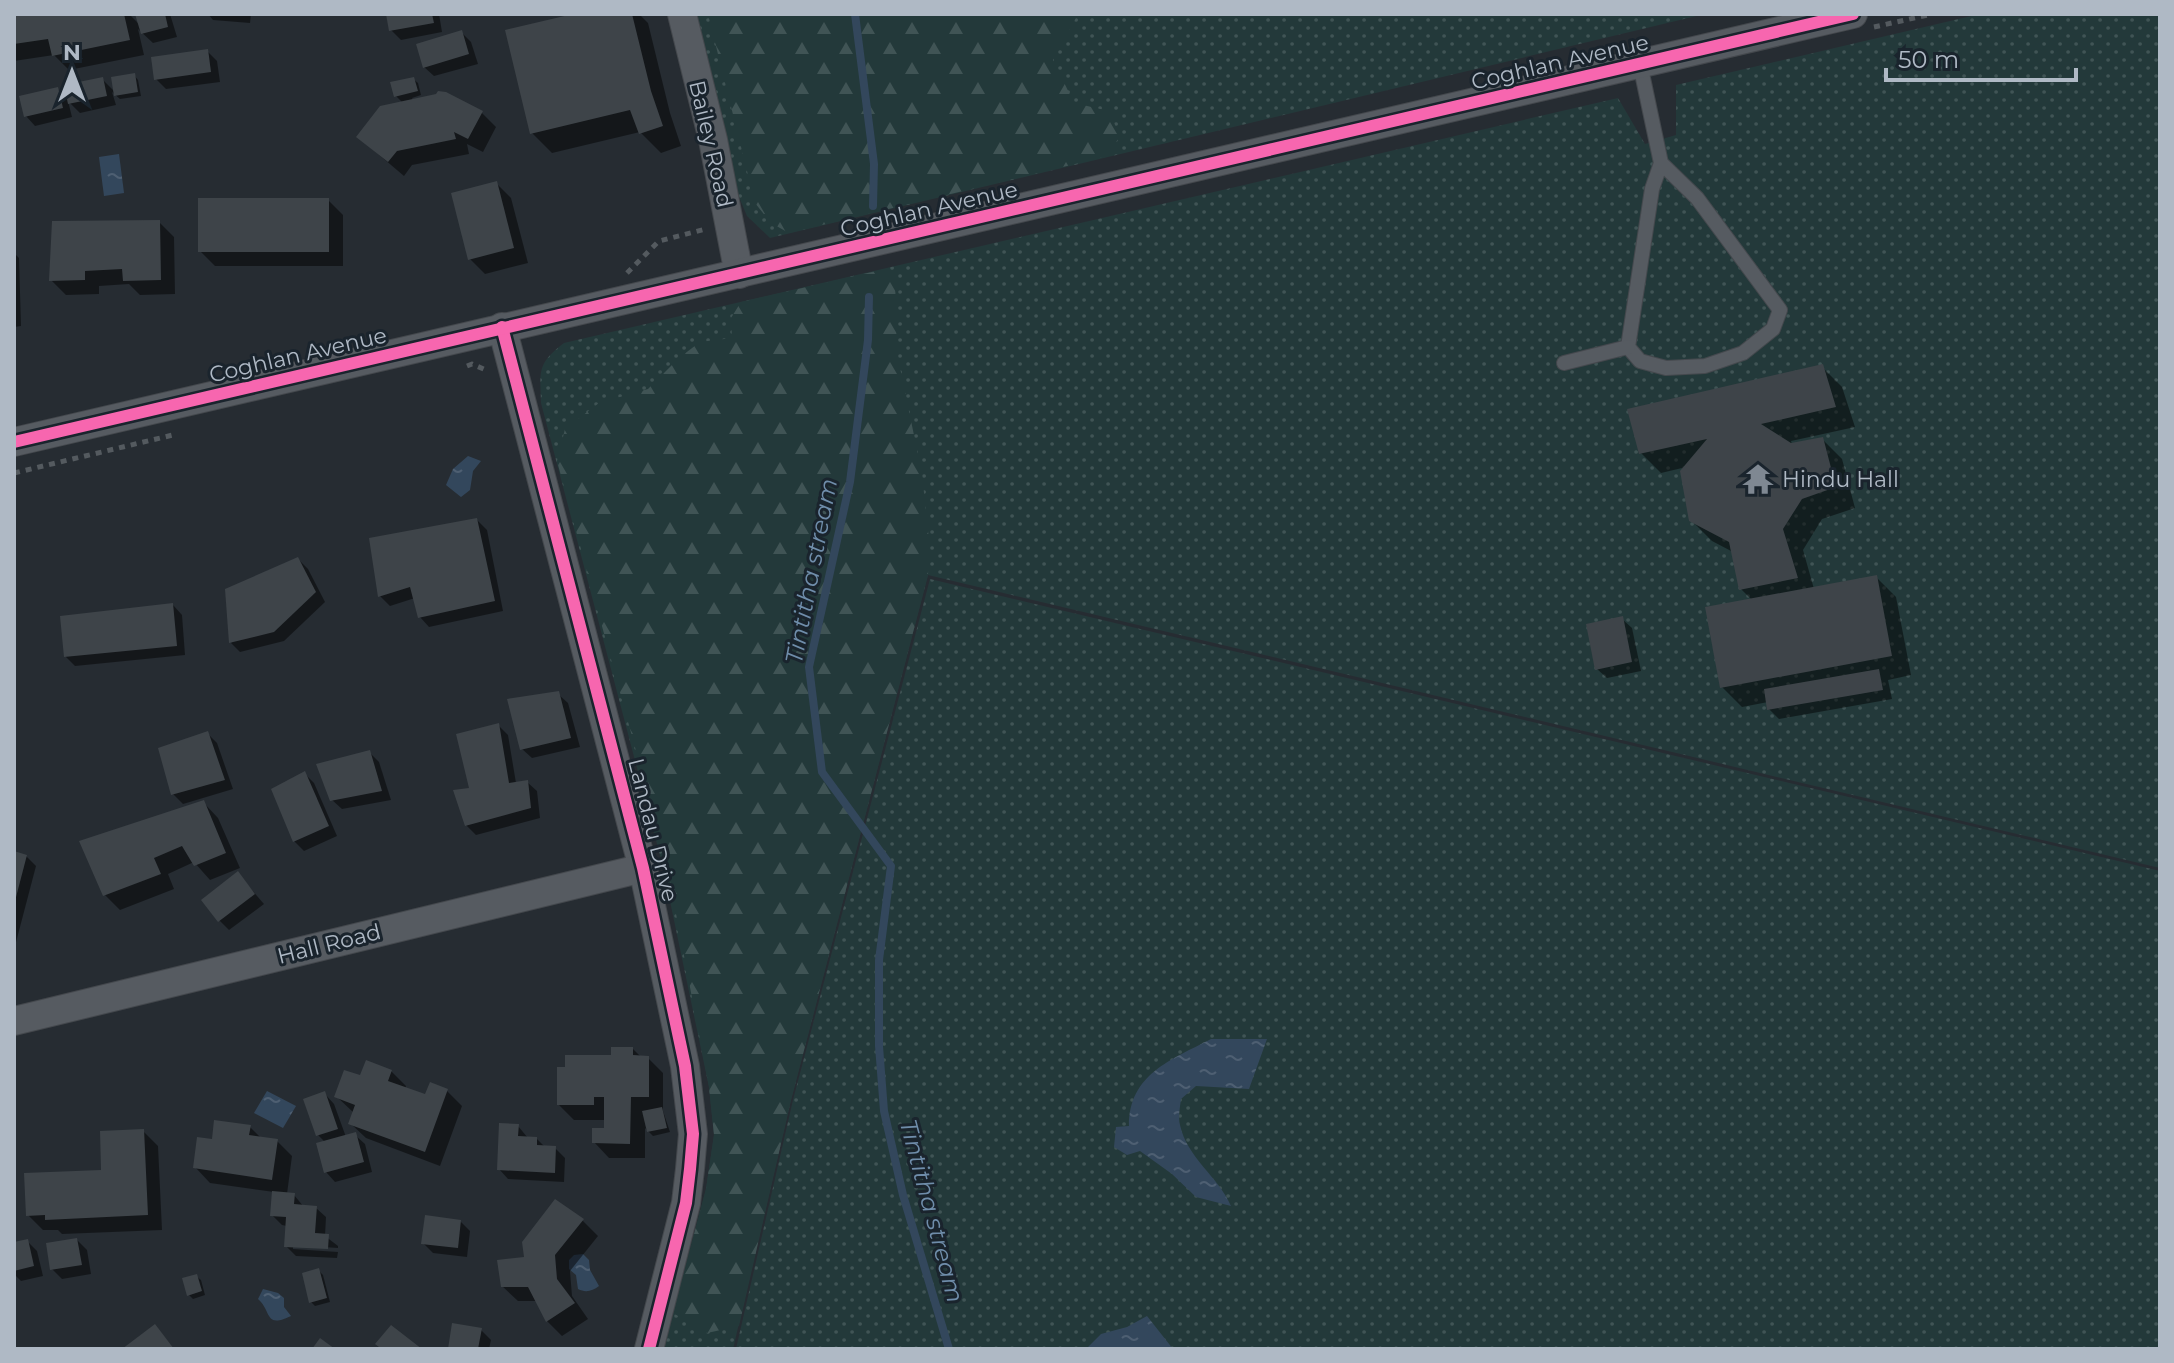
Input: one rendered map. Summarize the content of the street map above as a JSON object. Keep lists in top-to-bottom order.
{
  "streets": {
    "street": [
      "Coghlan Avenue",
      "Bailey Road",
      "Landau Drive",
      "Hall Road"
    ]
  },
  "crossings": [
    ["Coghlan Avenue", "Bailey Road"],
    ["Coghlan Avenue", "Landau Drive"],
    ["Landau Drive", "Hall Road"]
  ],
  "water": ["Tintitha stream"],
  "places": {
    "temple": ["Hindu Hall"]
  },
  "scale_bar": "50 m",
  "north": "top"
}
